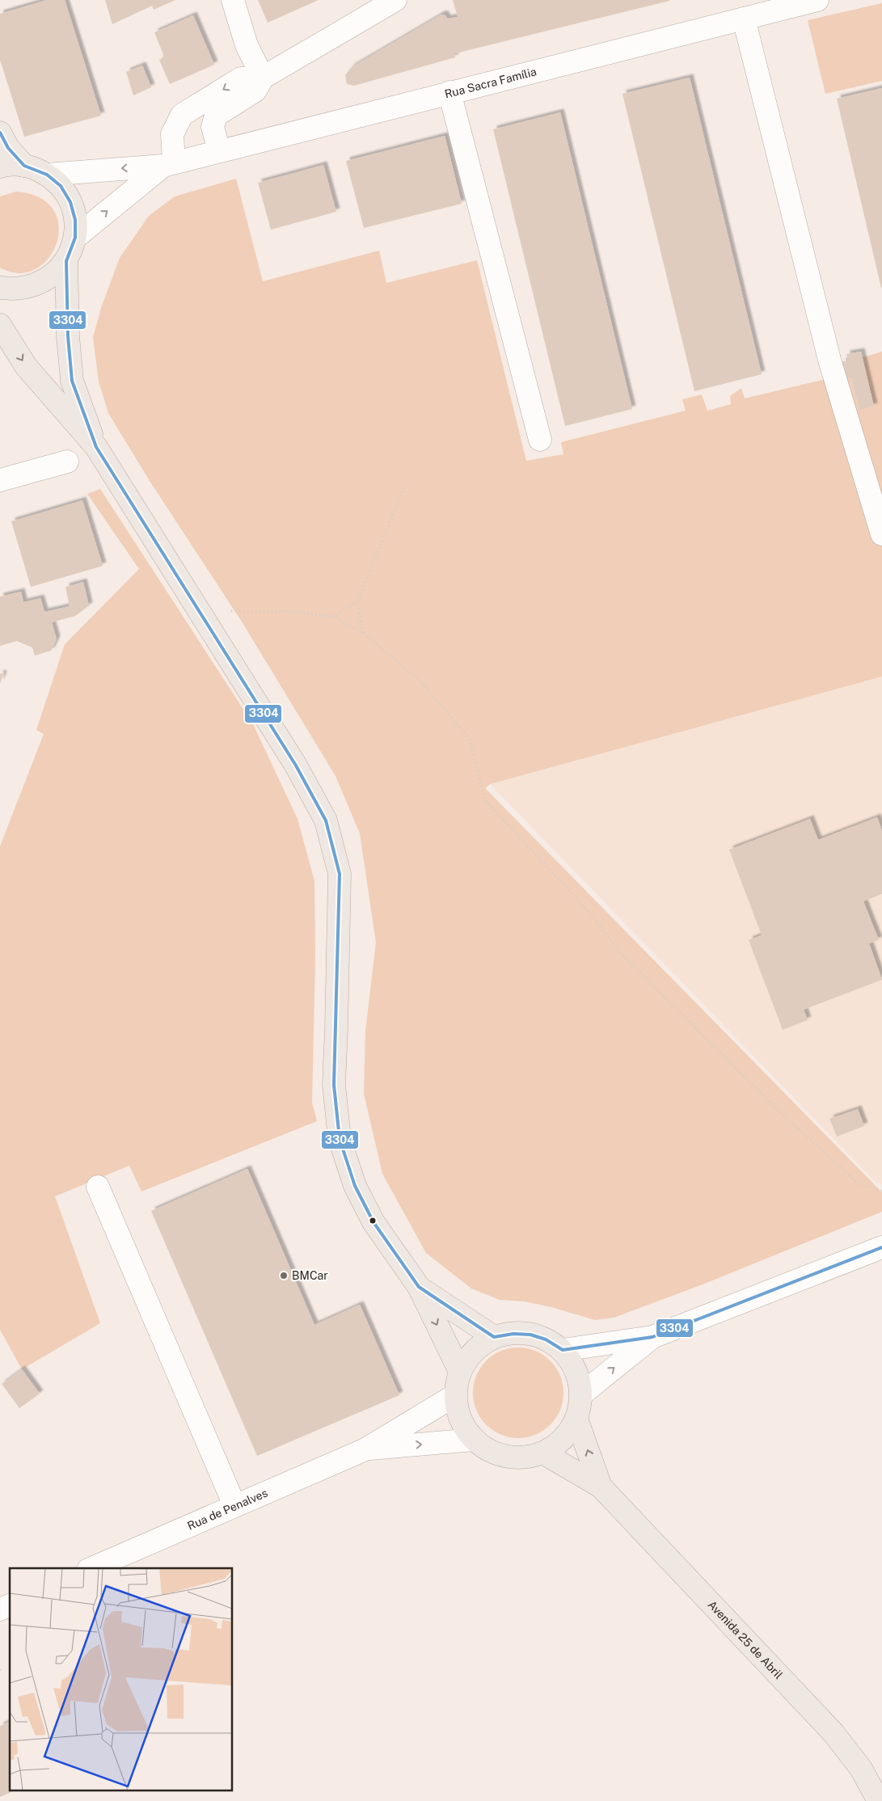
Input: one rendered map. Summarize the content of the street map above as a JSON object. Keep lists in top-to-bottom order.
{
  "streets": {
    "main road": ["Avenida 25 de Abril"],
    "street": ["Rua Sacra Família", "Rua de Penalves"]
  },
  "places": ["BMCar"],
  "lines": ["transit line 3304"]
}
